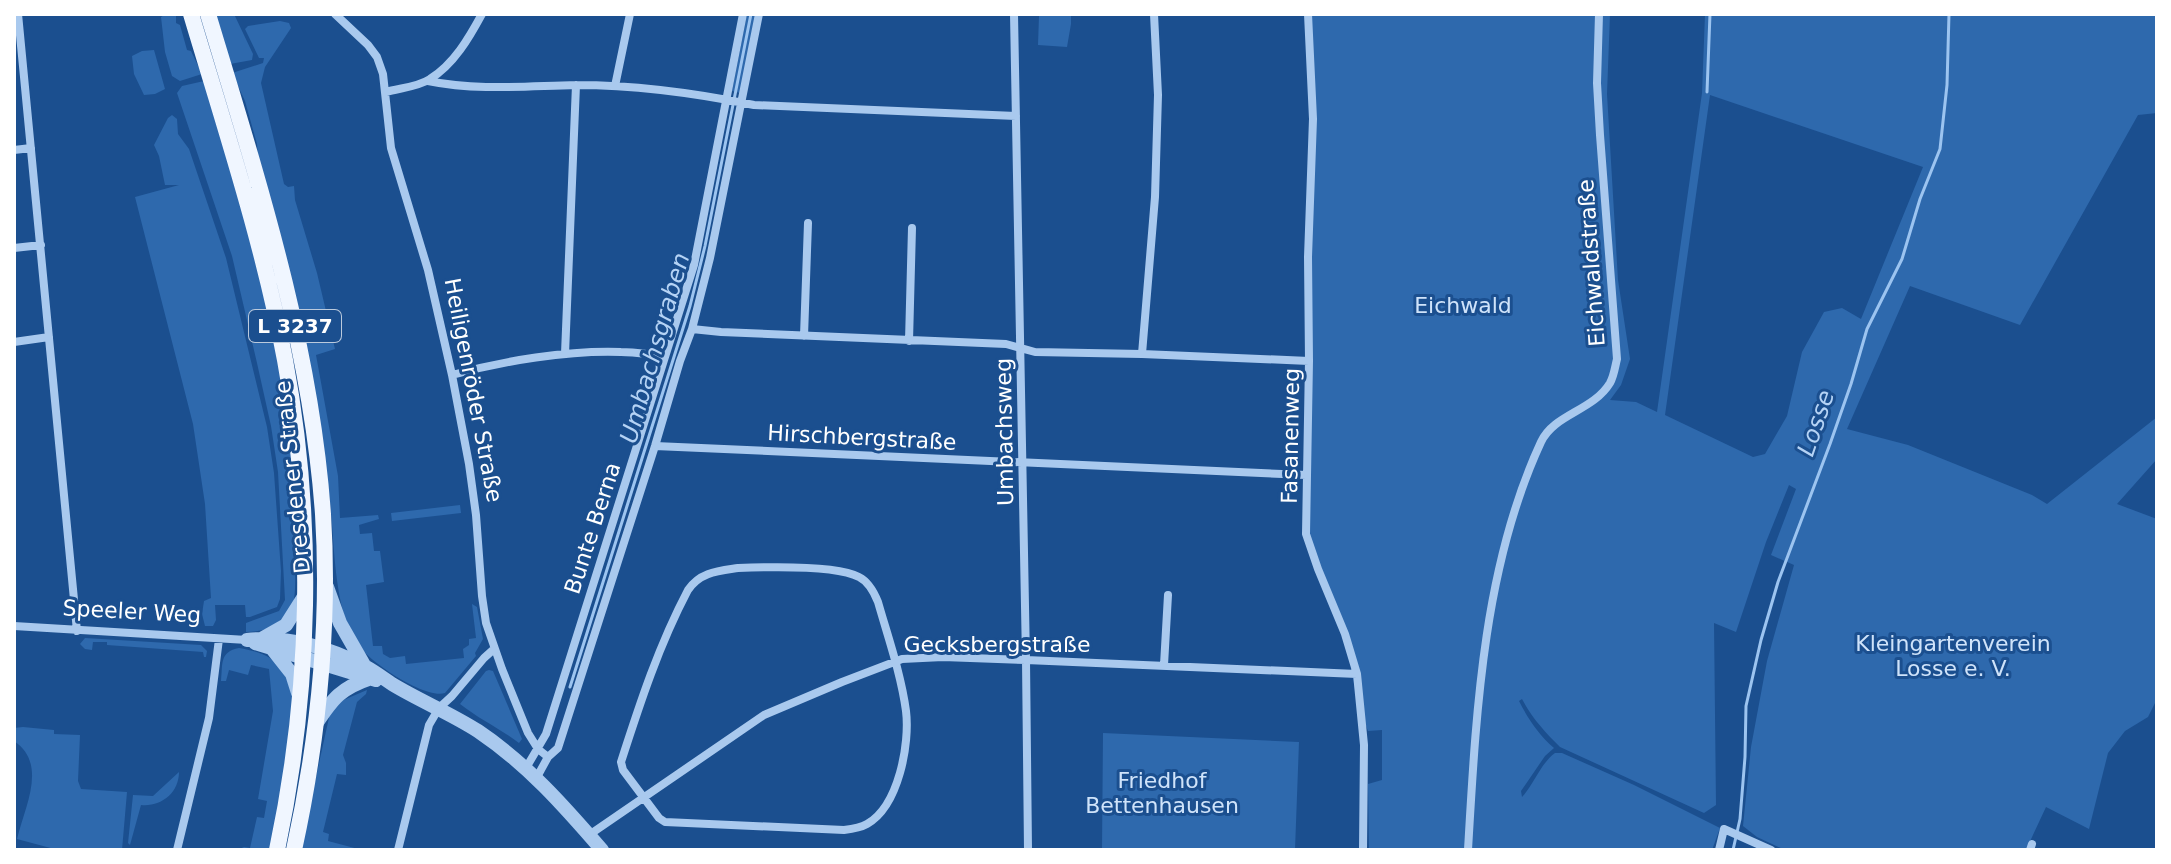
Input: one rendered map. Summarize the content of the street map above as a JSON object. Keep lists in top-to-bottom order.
{
  "streets": {
    "main road": ["L 3237", "Dresdener Straße"],
    "street": [
      "Eichwaldstraße",
      "Heiligenröder Straße",
      "Umbachsweg",
      "Fasanenweg",
      "Hirschbergstraße",
      "Bunte Berna",
      "Speeler Weg",
      "Gecksbergstraße"
    ]
  },
  "crossings": [
    ["Heiligenröder Straße", "Bunte Berna"],
    ["Umbachsweg", "Hirschbergstraße"],
    ["Umbachsweg", "Gecksbergstraße"],
    ["Fasanenweg", "Hirschbergstraße"],
    ["Fasanenweg", "Gecksbergstraße"],
    ["Hirschbergstraße", "Bunte Berna"],
    ["Dresdener Straße", "Speeler Weg"],
    ["Bunte Berna", "Speeler Weg"]
  ],
  "water": ["Umbachsgraben", "Losse"],
  "parks": ["Eichwald", "Kleingartenverein Losse e. V.", "Friedhof Bettenhausen"]
}
